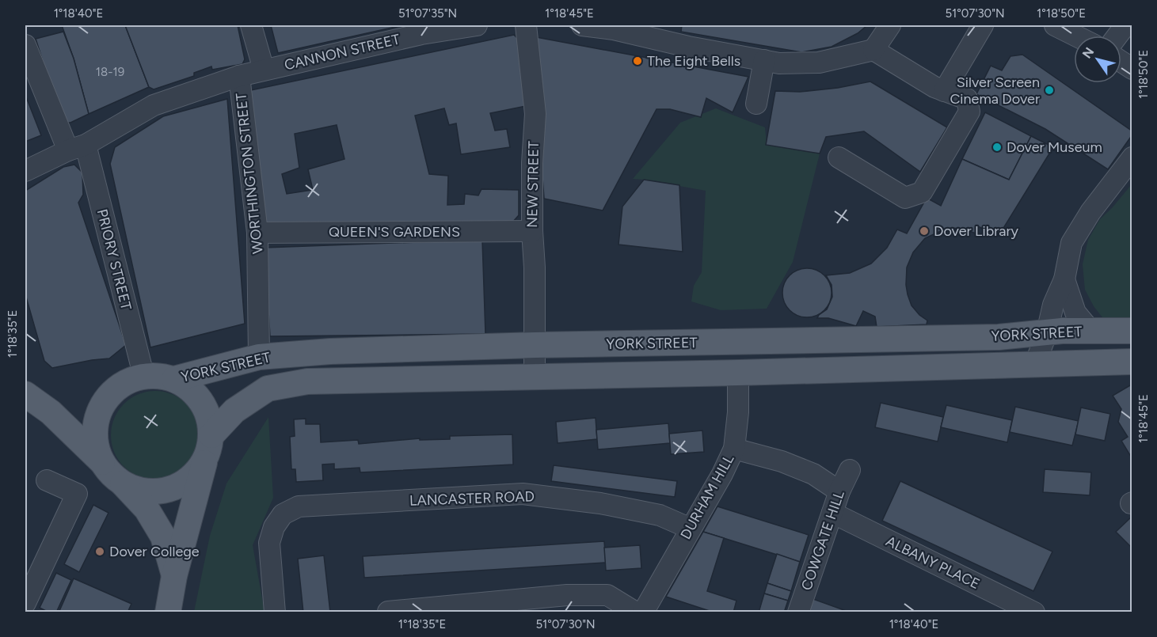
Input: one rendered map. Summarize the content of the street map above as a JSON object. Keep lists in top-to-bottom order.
{
  "streets": {
    "main road": ["YORK STREET"],
    "street": [
      "CANNON STREET",
      "WORTHINGTON STREET",
      "NEW STREET",
      "QUEEN'S GARDENS",
      "PRIORY STREET",
      "DURHAM HILL",
      "LANCASTER ROAD",
      "COWGATE HILL",
      "ALBANY PLACE"
    ]
  },
  "crossings": [
    ["CANNON STREET", "WORTHINGTON STREET"],
    ["CANNON STREET", "PRIORY STREET"],
    ["WORTHINGTON STREET", "QUEEN'S GARDENS"],
    ["WORTHINGTON STREET", "YORK STREET"],
    ["NEW STREET", "QUEEN'S GARDENS"],
    ["NEW STREET", "YORK STREET"],
    ["PRIORY STREET", "YORK STREET"],
    ["YORK STREET", "DURHAM HILL"],
    ["DURHAM HILL", "LANCASTER ROAD"],
    ["COWGATE HILL", "ALBANY PLACE"]
  ],
  "places": [
    "The Eight Bells",
    "Silver Screen Cinema Dover",
    "Dover Museum",
    "Dover Library",
    "Dover College"
  ],
  "house_numbers": ["18-19"],
  "north": "top left",
  "coordinates": [
    "1°18'40\"E",
    "51°07'35\"N",
    "1°18'45\"E",
    "51°07'30\"N",
    "1°18'50\"E",
    "1°18'35\"E"
  ]
}
